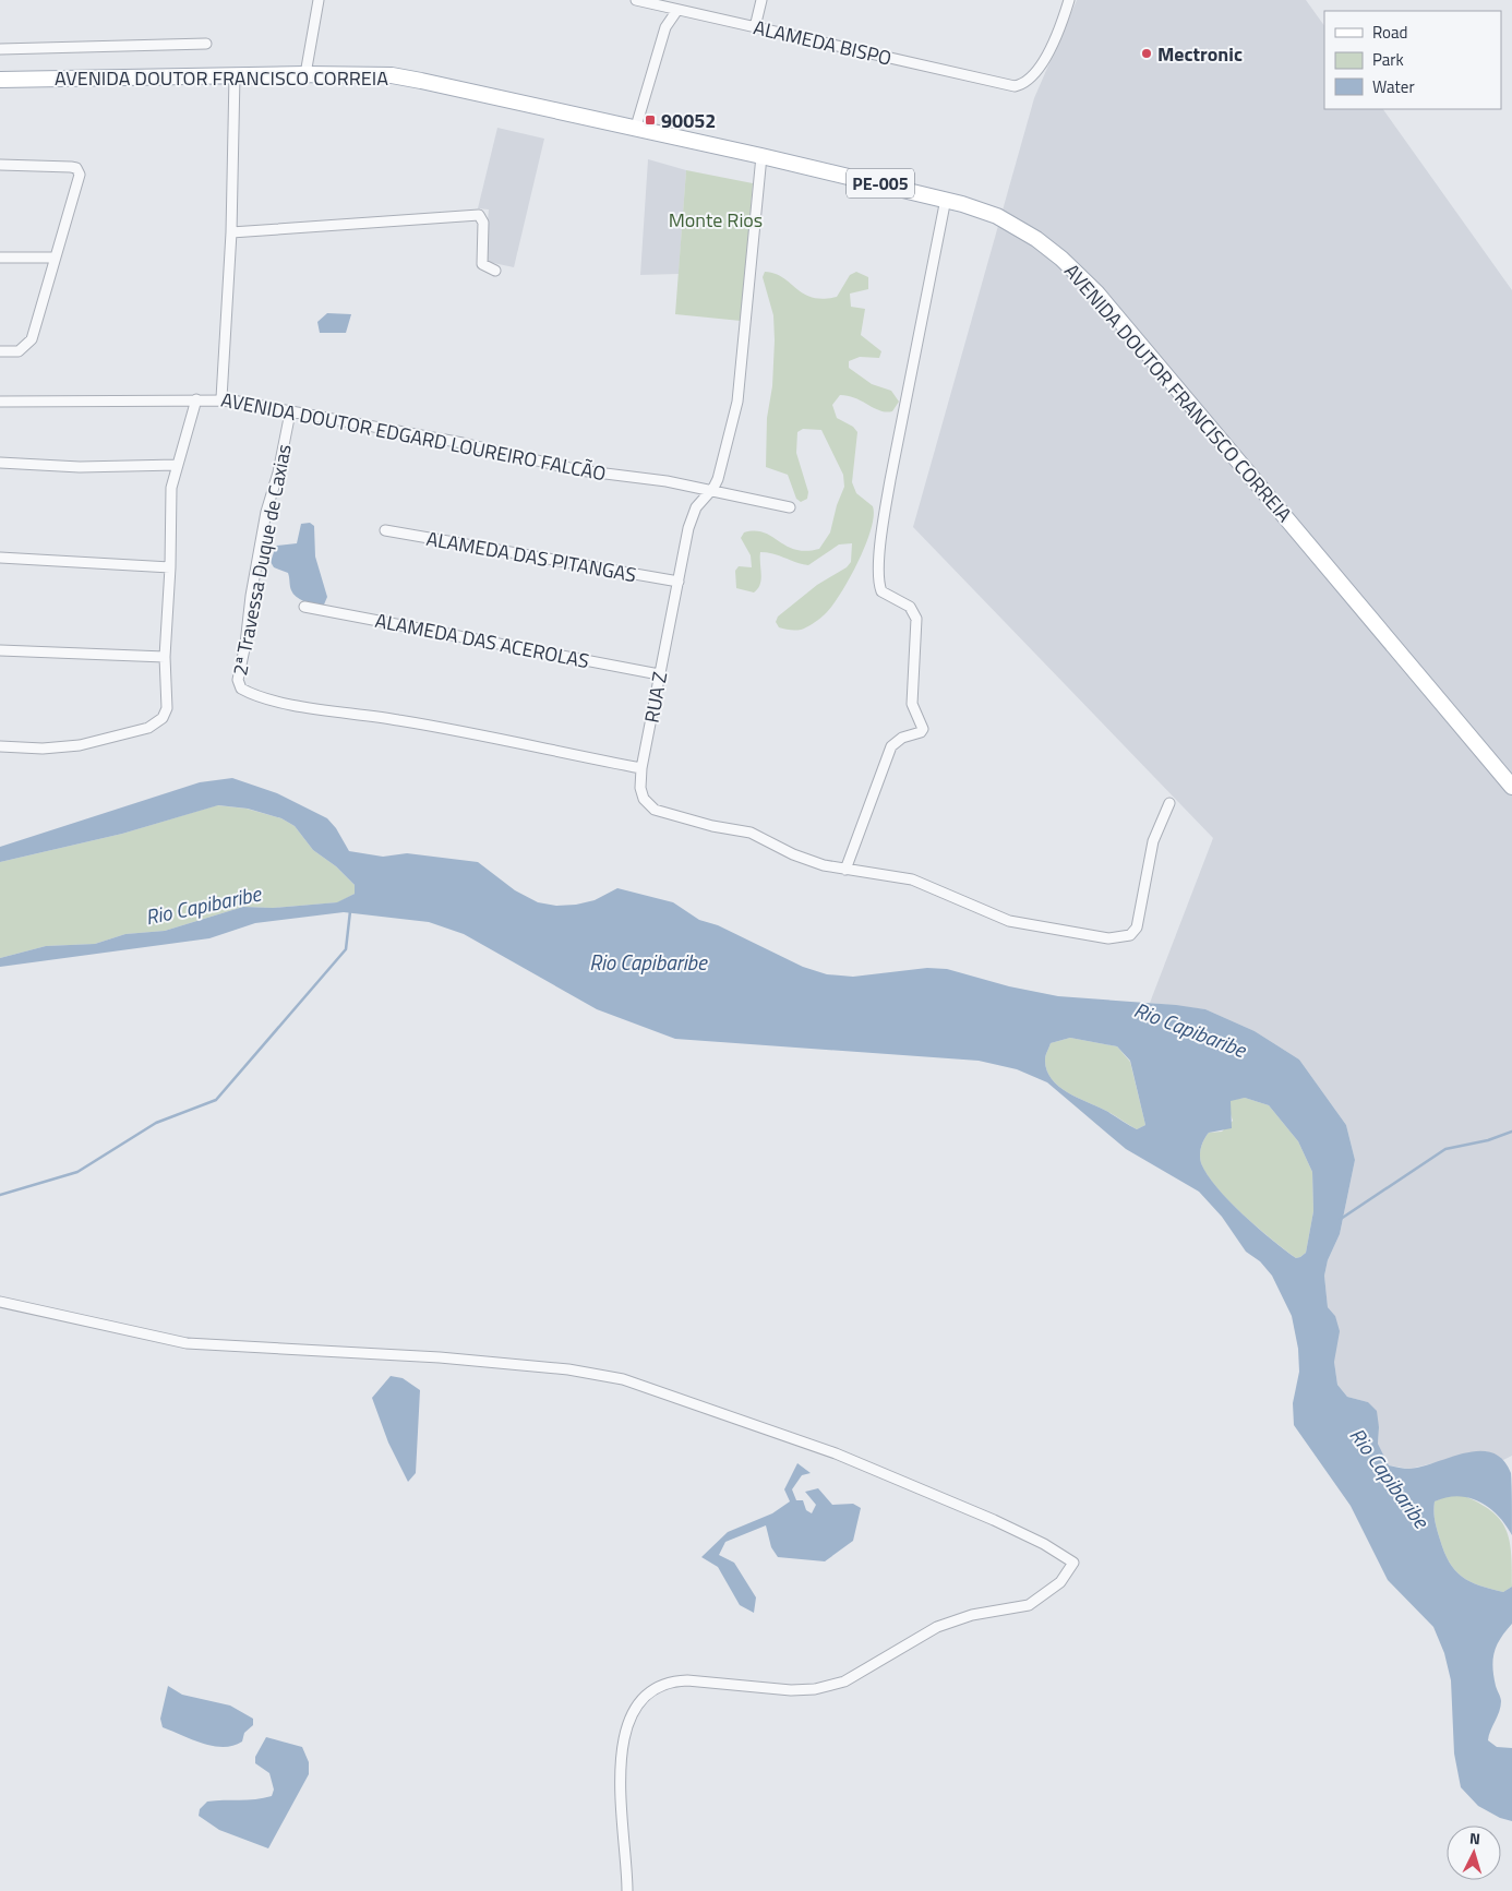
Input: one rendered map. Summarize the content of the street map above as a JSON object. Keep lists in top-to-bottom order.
{
  "streets": {
    "main road": ["AVENIDA DOUTOR FRANCISCO CORREIA", "PE-005"],
    "street": [
      "ALAMEDA BISPO",
      "AVENIDA DOUTOR EDGARD LOUREIRO FALCÃO",
      "ALAMEDA DAS PITANGAS",
      "2ª Travessa Duque de Caxias",
      "ALAMEDA DAS ACEROLAS",
      "RUA Z"
    ]
  },
  "crossings": [
    ["AVENIDA DOUTOR FRANCISCO CORREIA", "RUA Z"],
    ["AVENIDA DOUTOR EDGARD LOUREIRO FALCÃO", "2ª Travessa Duque de Caxias"],
    ["AVENIDA DOUTOR EDGARD LOUREIRO FALCÃO", "RUA Z"],
    ["ALAMEDA DAS PITANGAS", "RUA Z"],
    ["2ª Travessa Duque de Caxias", "RUA Z"],
    ["ALAMEDA DAS ACEROLAS", "RUA Z"]
  ],
  "water": ["Rio Capibaribe"],
  "parks": ["Monte Rios"],
  "places": {
    "other": ["Mectronic"],
    "transit": ["90052"]
  },
  "legend": ["Road", "Park", "Water"],
  "north": "top"
}
